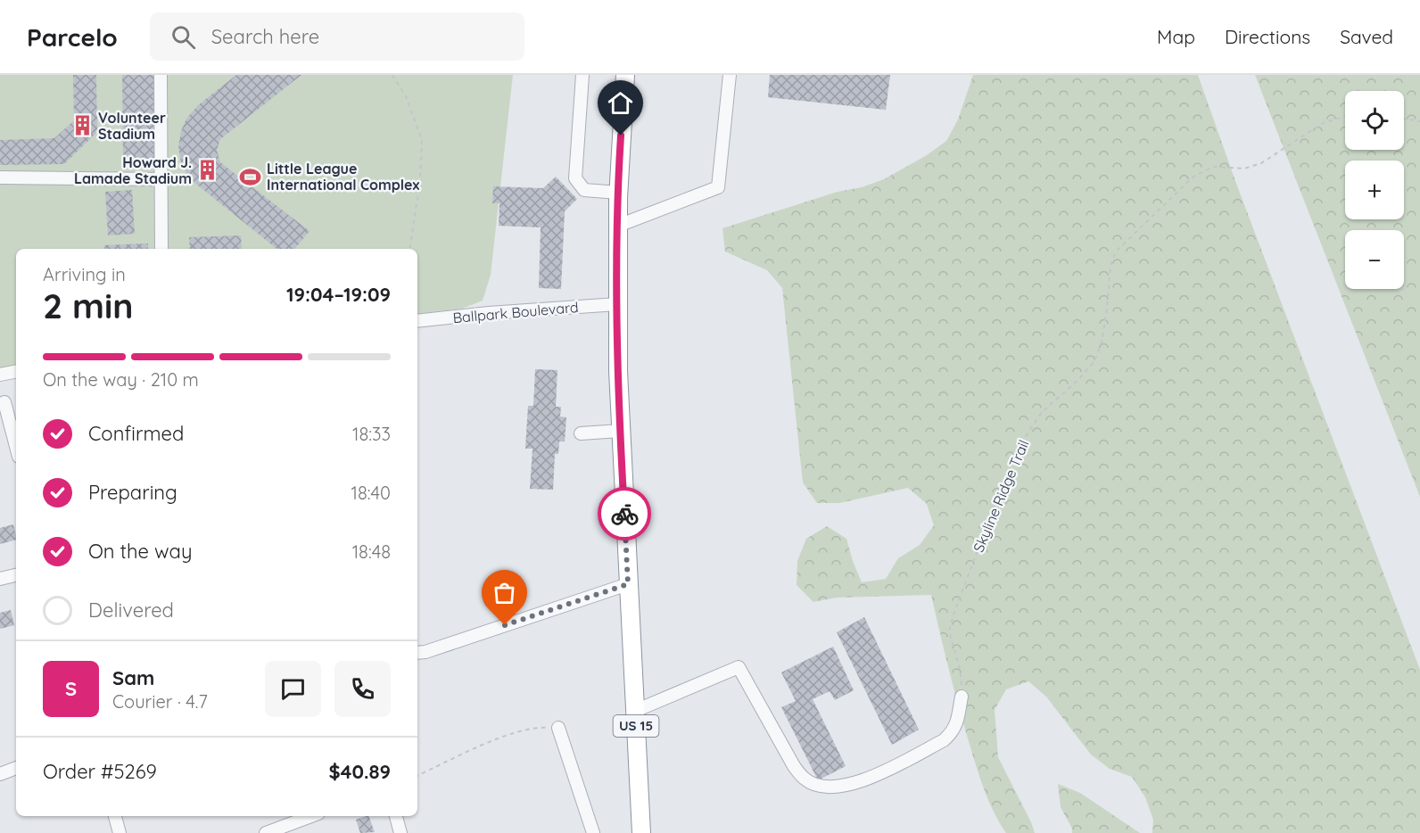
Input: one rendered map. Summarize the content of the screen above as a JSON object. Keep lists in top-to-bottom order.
{
  "streets": {
    "highway": ["US 15"],
    "street": ["Ballpark Boulevard"],
    "path": ["Skyline Ridge Trail"]
  },
  "crossings": [
    ["Ballpark Boulevard", "US 15"]
  ],
  "places": {
    "building": ["Volunteer Stadium", "Howard J. Lamade Stadium"],
    "sports": ["Little League International Complex"]
  },
  "page": {
    "header": "Parcelo",
    "search": "Search here",
    "nav": ["Map", "Directions", "Saved"],
    "map_buttons": ["+", "−"],
    "heading": ["2 min", "Arriving in", "19:04–19:09"],
    "panel": [
      "Sam",
      "Courier · 4.7",
      "Order #5269",
      "$40.89"
    ],
    "bar": "On the way · 210 m",
    "list": [
      ["Confirmed", "18:33"],
      ["Preparing", "18:40"],
      ["On the way", "18:48"],
      "Delivered"
    ],
    "round": "S"
  }
}
